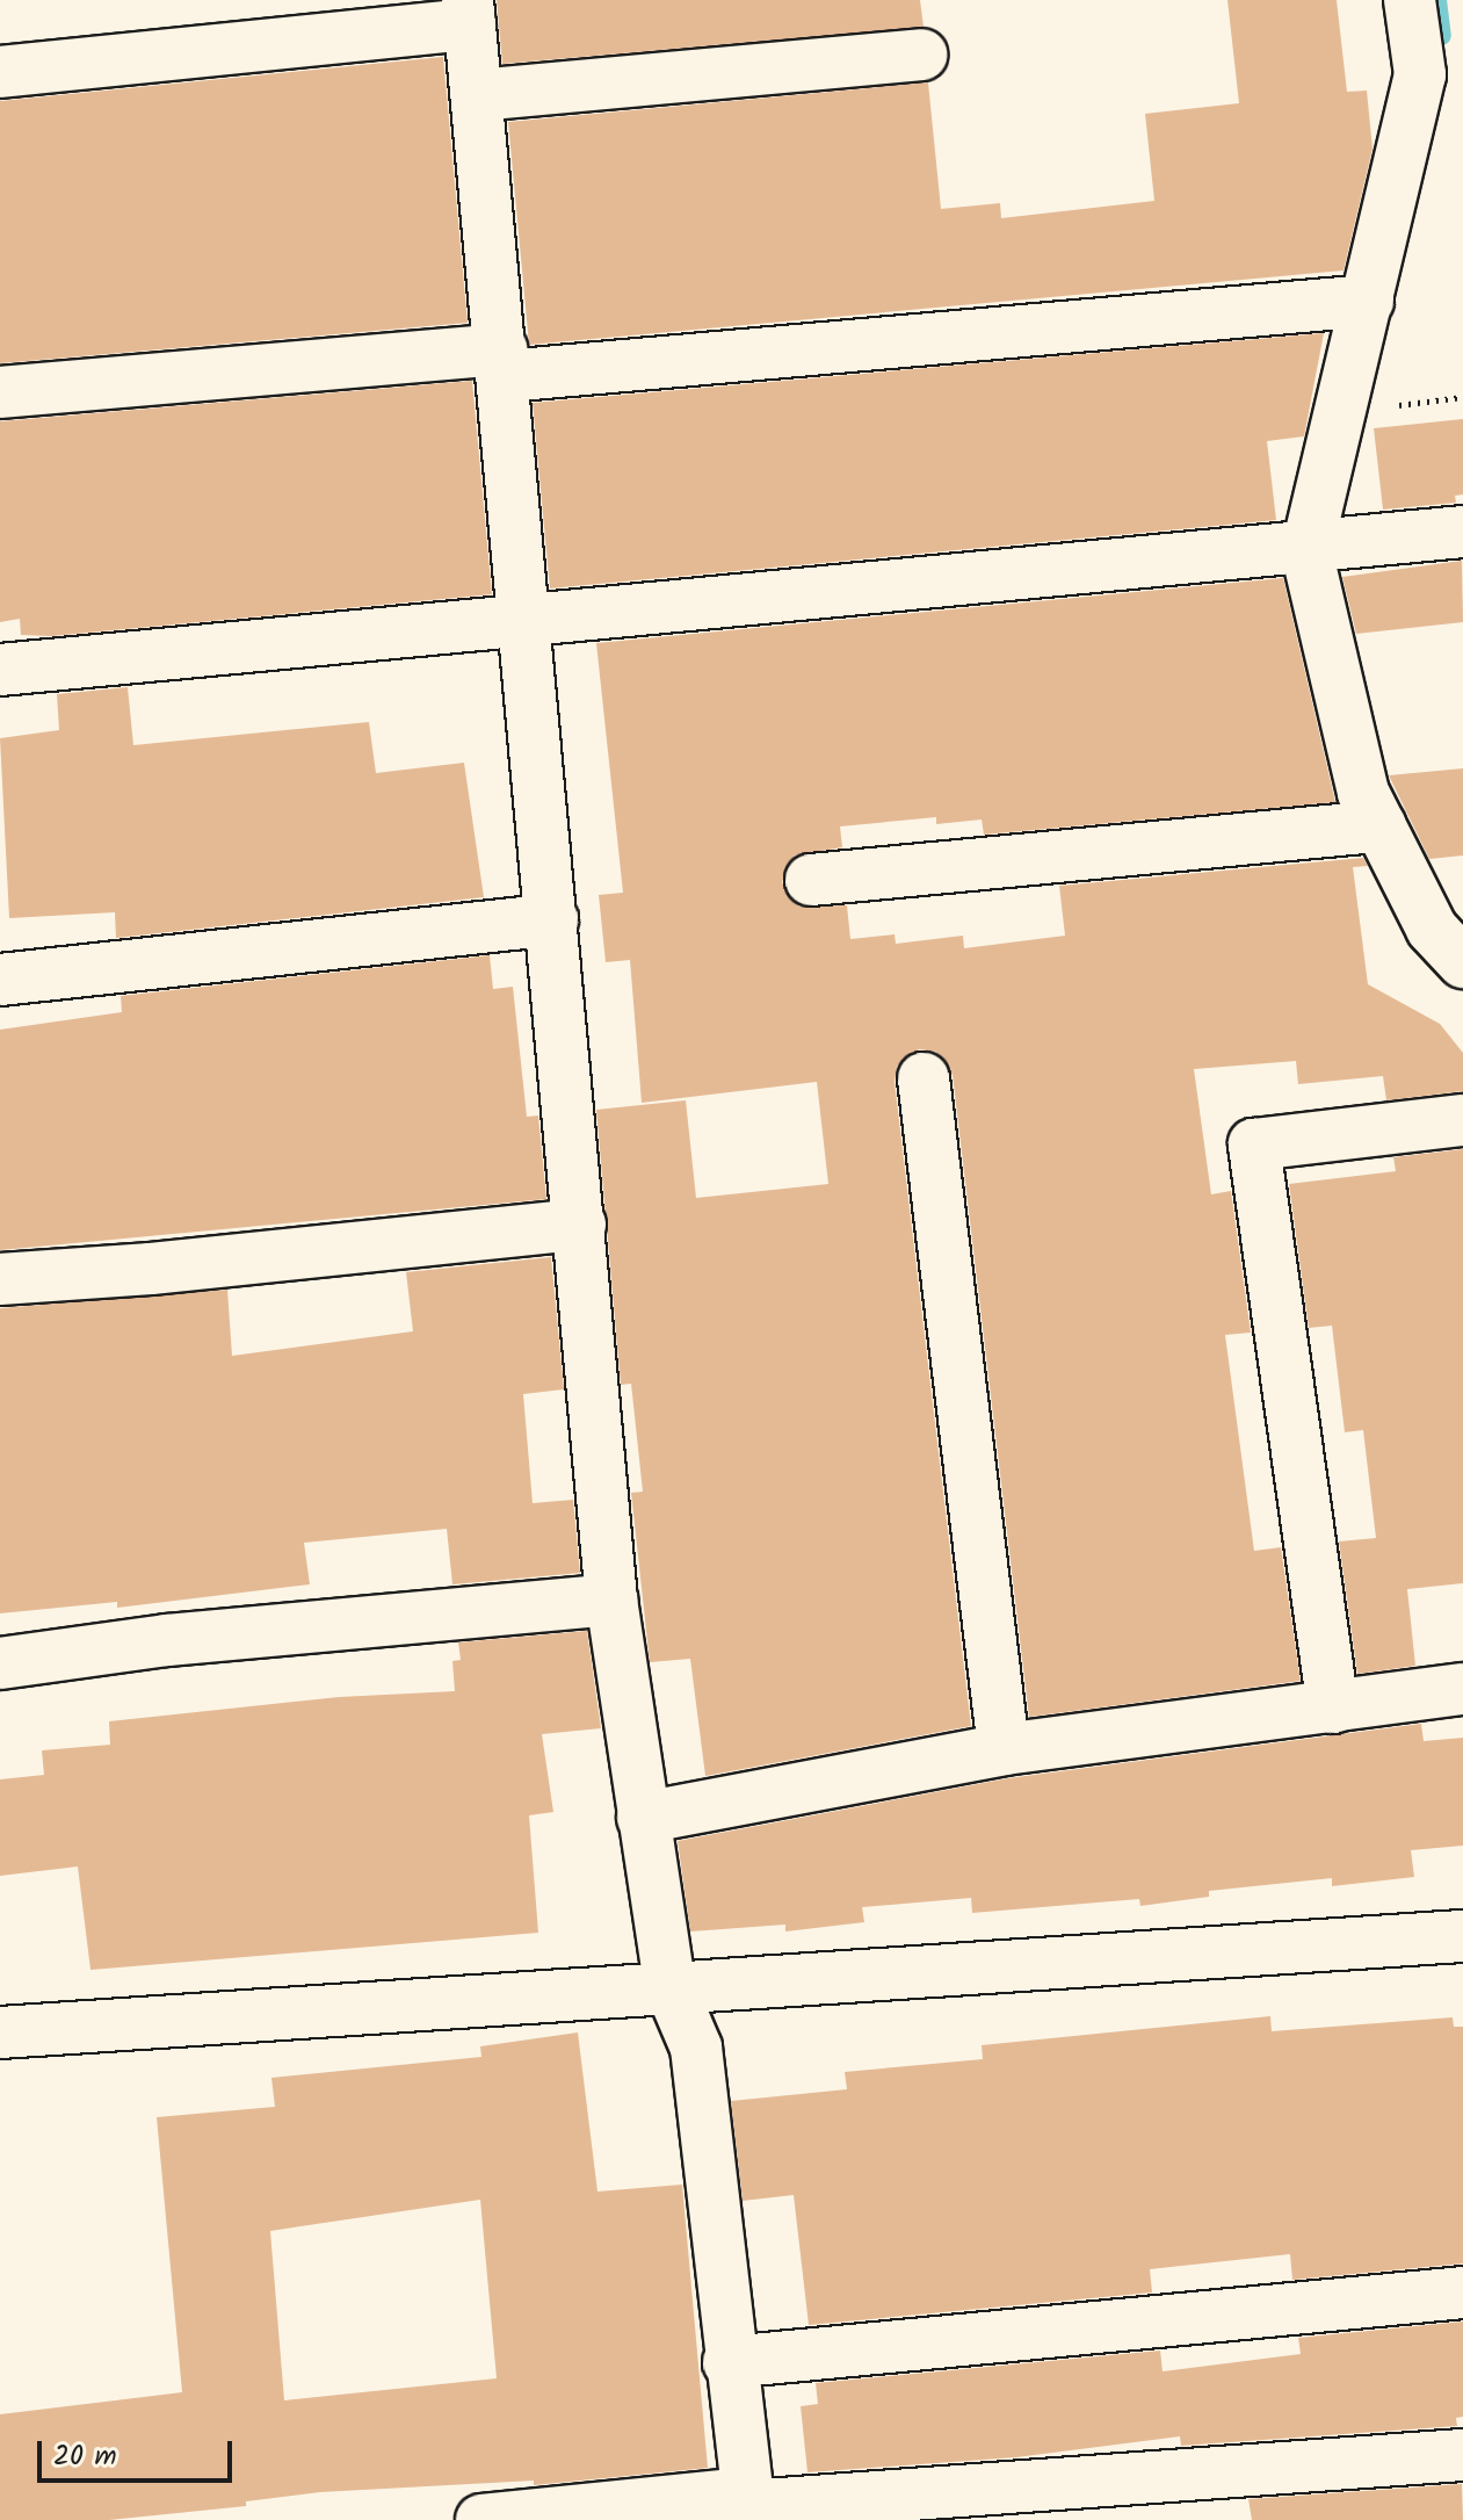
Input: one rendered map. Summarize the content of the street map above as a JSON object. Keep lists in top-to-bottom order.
{
  "scale_bar": "20 m"
}
